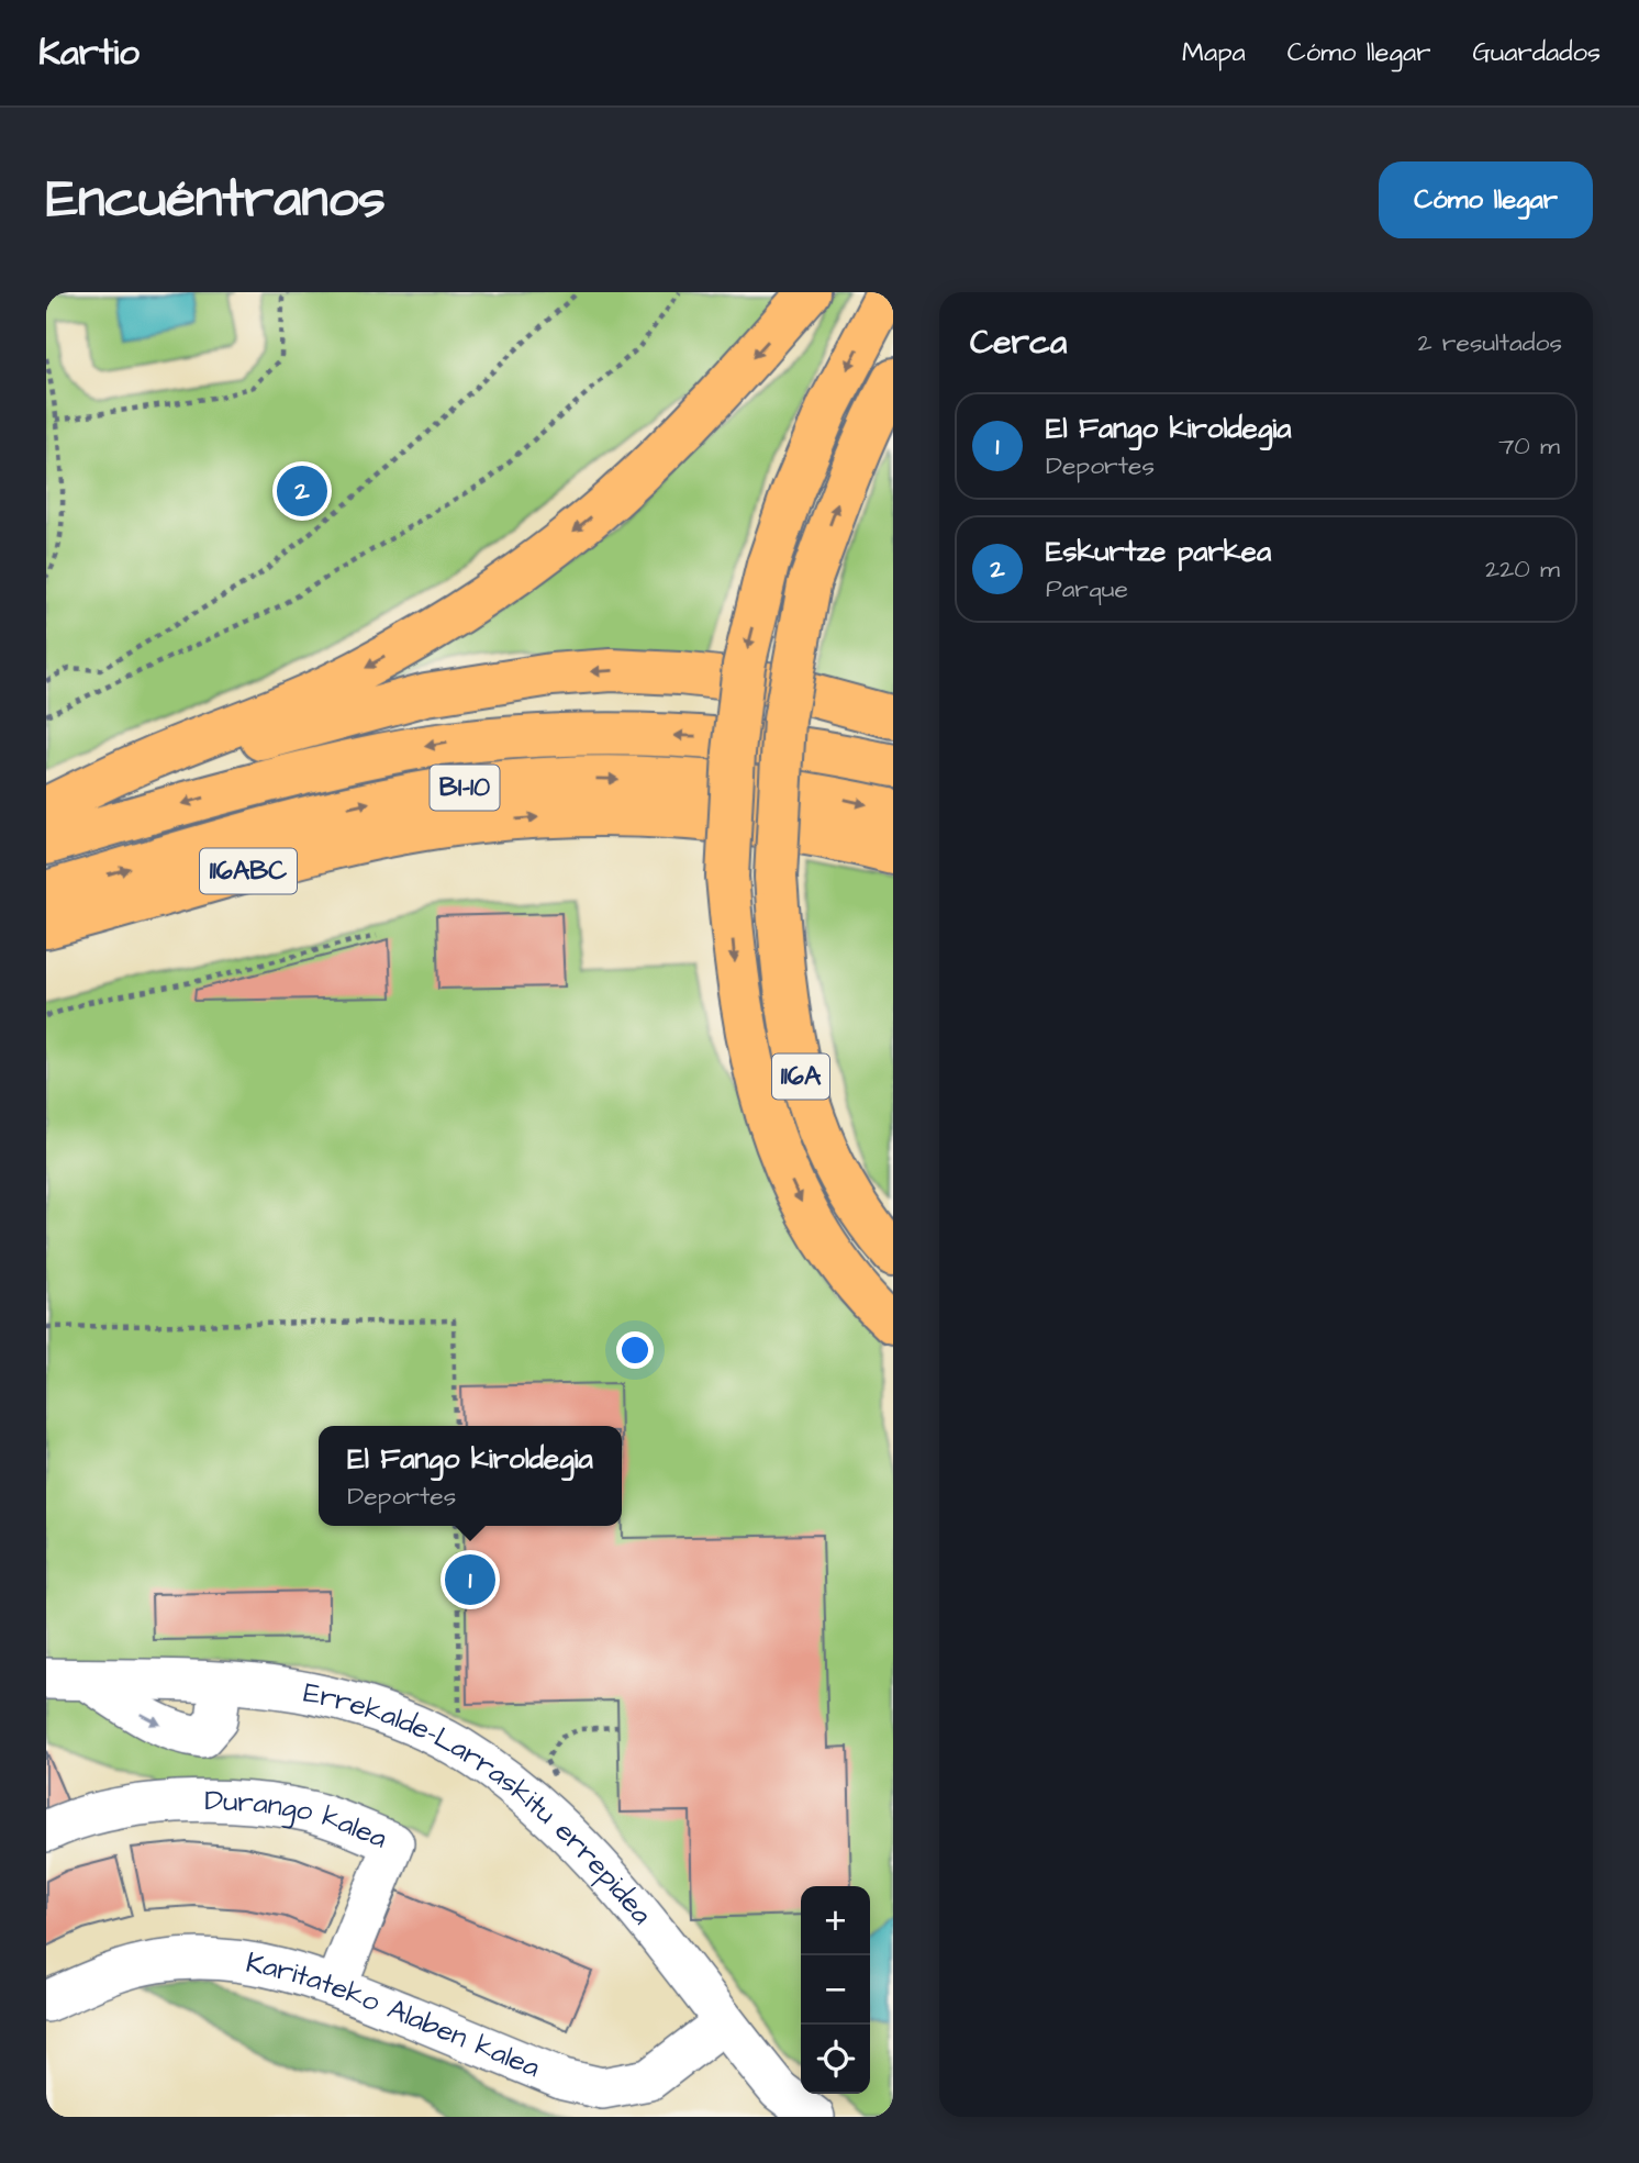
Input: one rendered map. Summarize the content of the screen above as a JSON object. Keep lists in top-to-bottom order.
{
  "streets": {
    "highway": ["BI-10", "116ABC", "116A"],
    "street": ["Errekalde-Larraskitu errepidea", "Durango kalea", "Karitateko Alaben kalea"]
  },
  "crossings": [
    ["Errekalde-Larraskitu errepidea", "Karitateko Alaben kalea"],
    ["Durango kalea", "Karitateko Alaben kalea"]
  ],
  "page": {
    "header": "Kartio",
    "nav": ["Mapa", "Cómo llegar", "Guardados"],
    "buttons": "Cómo llegar",
    "title": "Encuéntranos",
    "heading": ["Cerca", "2 resultados"],
    "list": [
      {
        "mark": "1",
        "name": "El Fango kiroldegia",
        "note": "Deportes",
        "value": "70 m"
      },
      {
        "mark": "2",
        "name": "Eskurtze parkea",
        "note": "Parque",
        "value": "220 m"
      }
    ],
    "pins": ["2", "1"],
    "popup": ["El Fango kiroldegia", "Deportes"],
    "map_buttons": ["+", "−"]
  }
}
